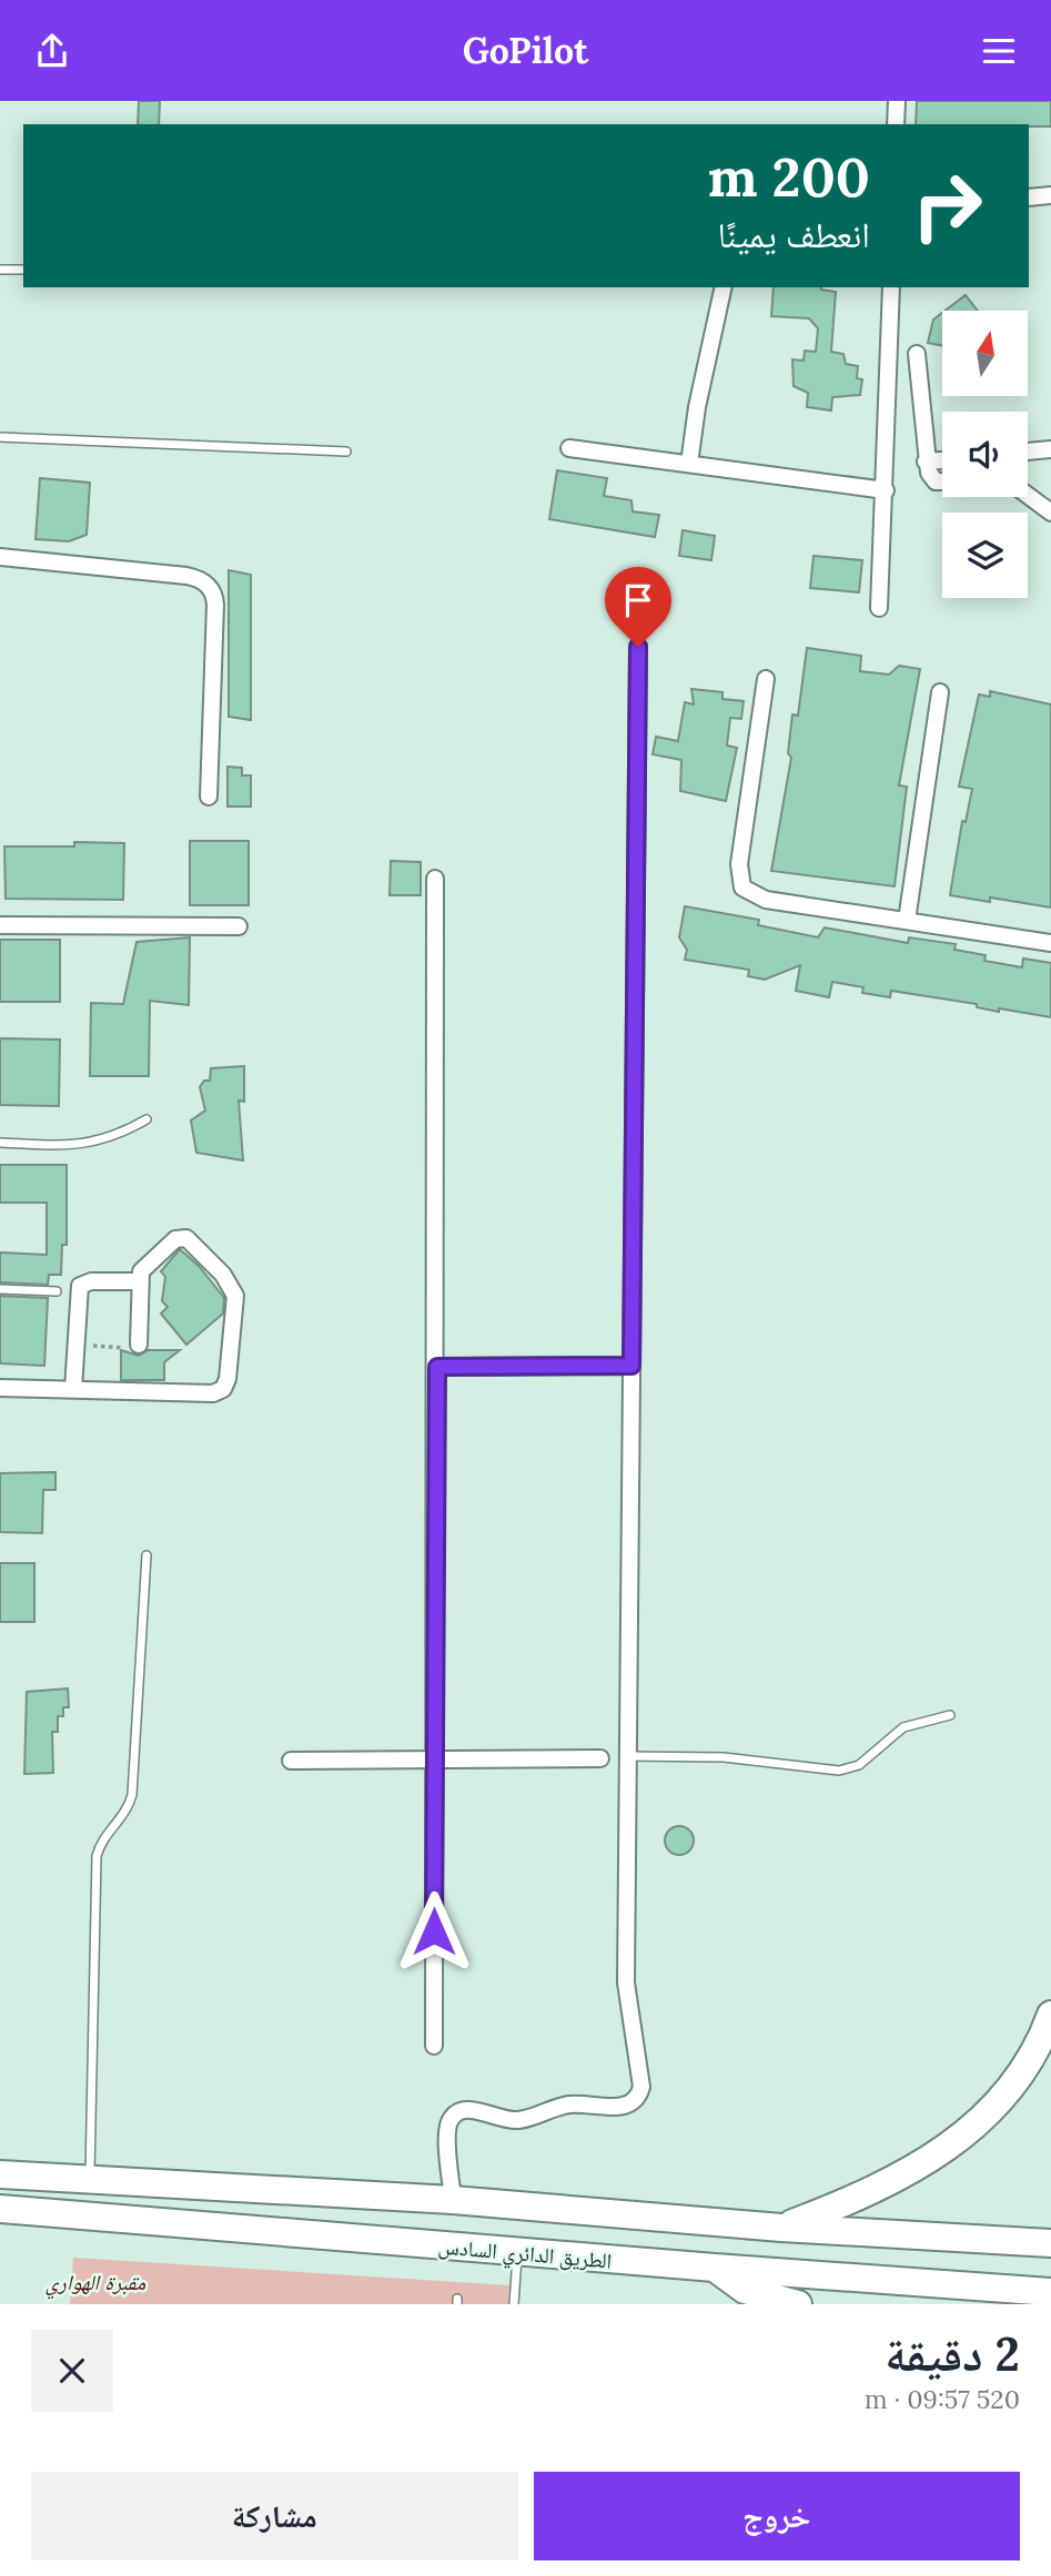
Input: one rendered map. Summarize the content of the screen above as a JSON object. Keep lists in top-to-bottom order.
{
  "streets": {
    "highway": ["الطريق الدائري السادس"]
  },
  "parks": ["مقبرة الهواري"],
  "north": "top",
  "page": {
    "header": "GoPilot",
    "turn": ["200 m", "انعطف يمينًا"],
    "heading": ["2 دقيقة", "520 m · 09:57"],
    "buttons": ["خروج", "مشاركة"]
  }
}
